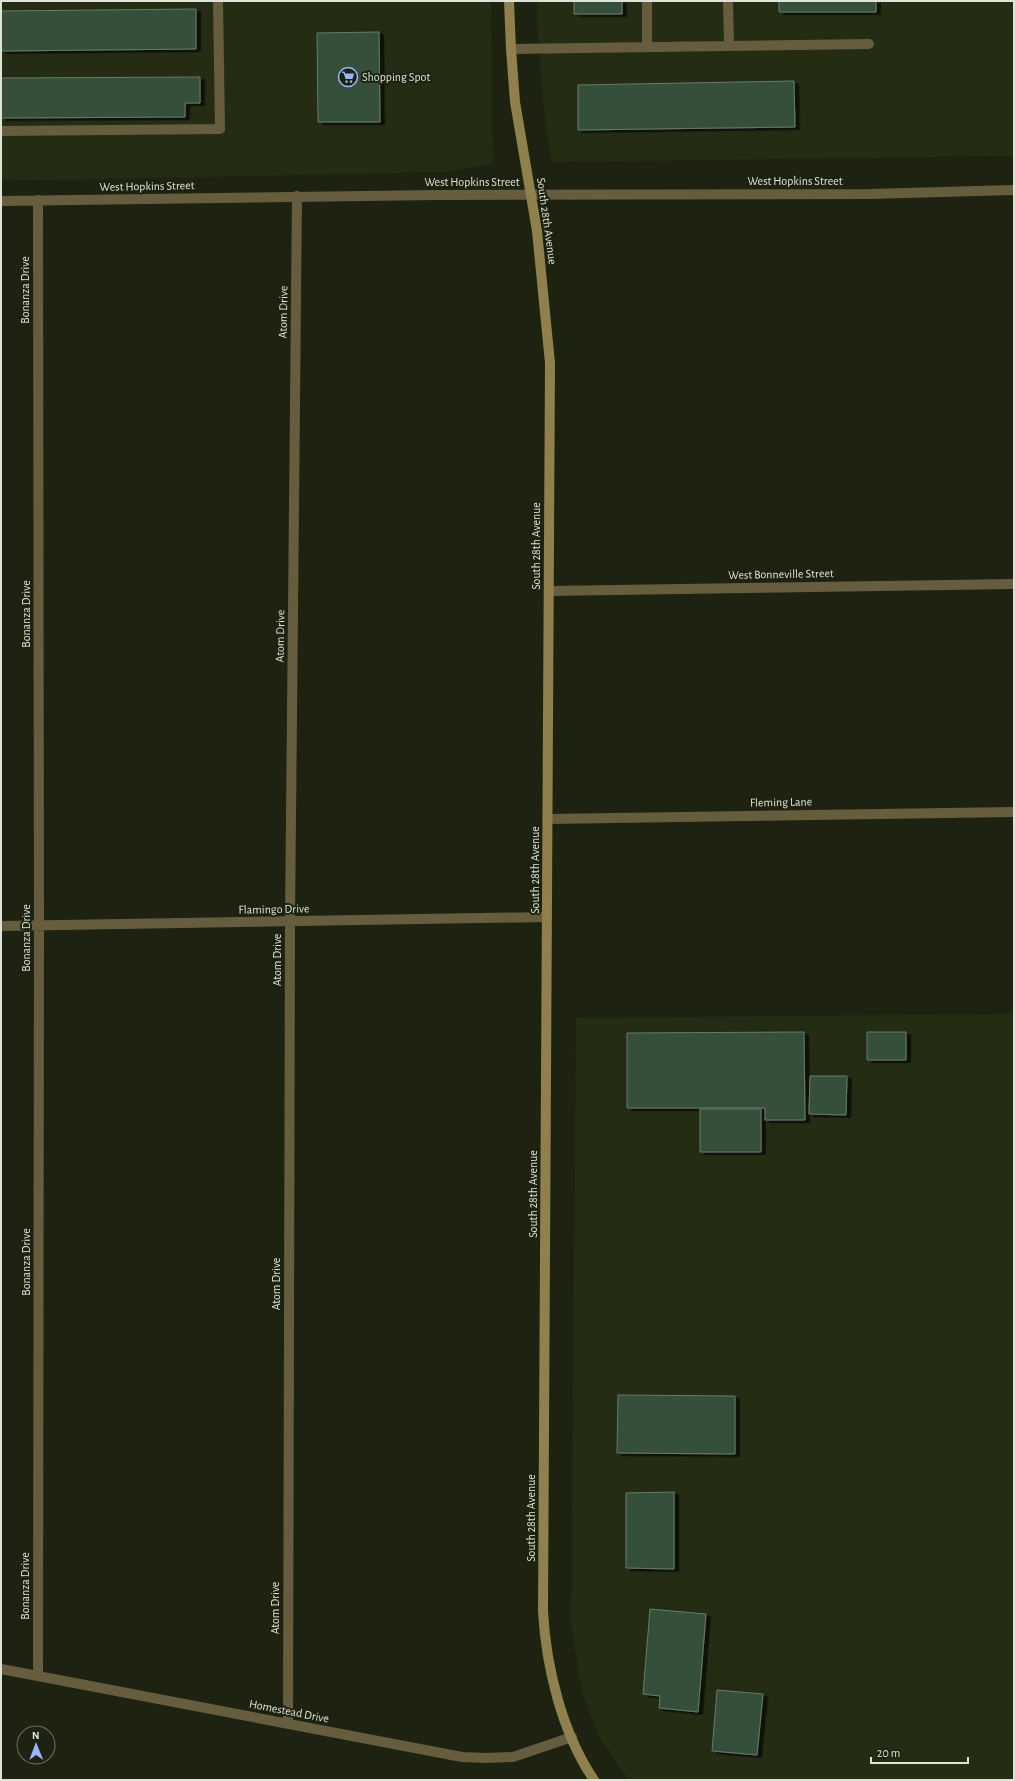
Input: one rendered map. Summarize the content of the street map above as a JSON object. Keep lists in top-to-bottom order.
{
  "streets": {
    "main road": ["South 28th Avenue"],
    "street": [
      "West Hopkins Street",
      "Bonanza Drive",
      "Atom Drive",
      "West Bonneville Street",
      "Fleming Lane",
      "Flamingo Drive",
      "Homestead Drive"
    ]
  },
  "crossings": [
    ["West Hopkins Street", "South 28th Avenue"],
    ["West Hopkins Street", "Bonanza Drive"],
    ["West Hopkins Street", "Atom Drive"],
    ["South 28th Avenue", "West Bonneville Street"],
    ["South 28th Avenue", "Fleming Lane"],
    ["South 28th Avenue", "Flamingo Drive"],
    ["South 28th Avenue", "Homestead Drive"],
    ["Bonanza Drive", "Flamingo Drive"],
    ["Bonanza Drive", "Homestead Drive"],
    ["Atom Drive", "Flamingo Drive"],
    ["Atom Drive", "Homestead Drive"]
  ],
  "places": {
    "supermarket": ["Shopping Spot"]
  },
  "scale_bar": "20 m",
  "north": "top"
}
